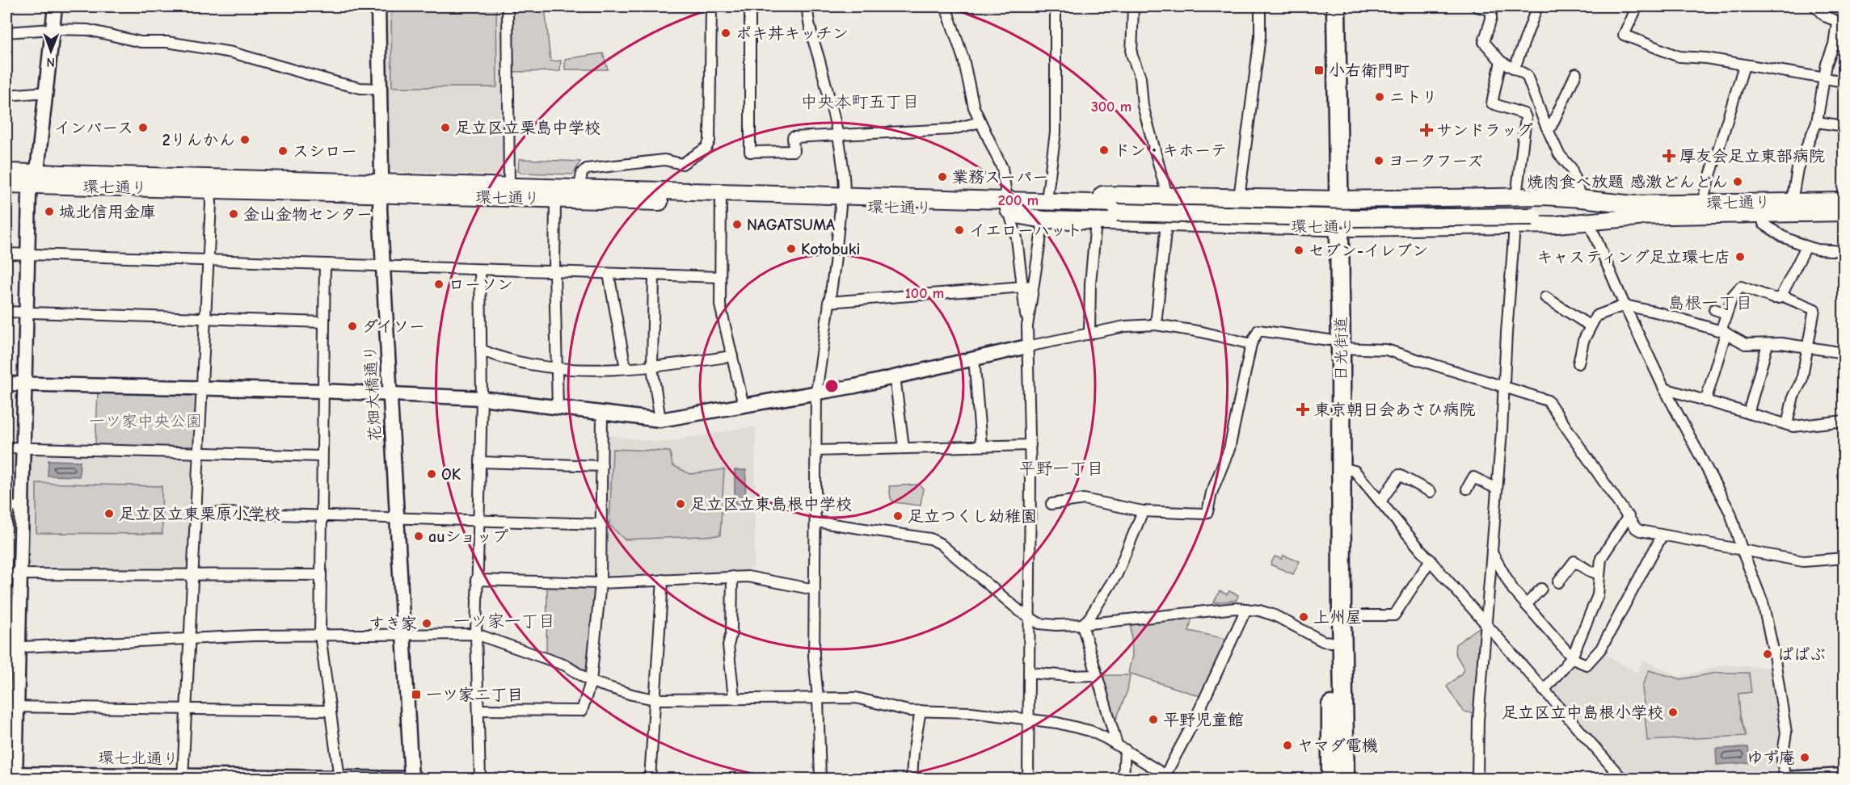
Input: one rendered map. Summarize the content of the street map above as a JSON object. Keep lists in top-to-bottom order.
{
  "streets": {
    "highway": ["日光街道"],
    "main road": ["環七通り"],
    "street": ["花畑大橋通り", "環七北通り"]
  },
  "crossings": [
    ["環七通り", "日光街道"],
    ["環七通り", "花畑大橋通り"],
    ["花畑大橋通り", "環七北通り"]
  ],
  "districts": [
    "中央本町五丁目",
    "島根一丁目",
    "平野一丁目",
    "一ツ家一丁目"
  ],
  "parks": ["一ツ家中央公園"],
  "places": {
    "other": [
      "ポキ丼キッチン",
      "ニトリ",
      "インバース",
      "足立区立栗島中学校",
      "2りんかん",
      "ドン・キホーテ",
      "スシロー",
      "ヨークフーズ",
      "業務スーパー",
      "焼肉食べ放題 感激どんどん",
      "城北信用金庫",
      "金山金物センター",
      "NAGATSUMA",
      "イエローハット",
      "Kotobuki",
      "セブン-イレブン",
      "キャスティング足立環七店",
      "ローソン",
      "ダイソー",
      "OK",
      "足立区立東島根中学校",
      "足立区立東栗原小学校",
      "足立つくし幼稚園",
      "auショップ",
      "上州屋",
      "すき家",
      "ぱぱぶ",
      "足立区立中島根小学校",
      "平野児童館",
      "ヤマダ電機",
      "ゆず庵"
    ],
    "transit": ["小右衛門町", "一ツ家二丁目"],
    "health": ["サンドラッグ", "厚友会足立東部病院", "東京朝日会あさひ病院"]
  },
  "north": "bottom",
  "rings": ["300 m", "200 m", "100 m"]
}
